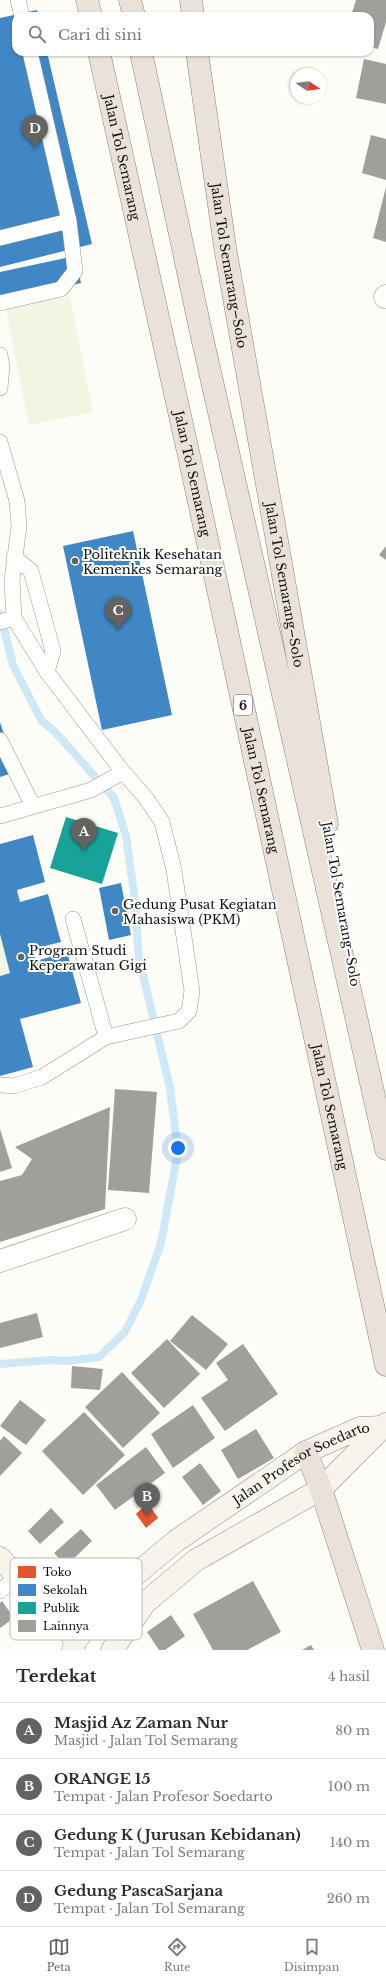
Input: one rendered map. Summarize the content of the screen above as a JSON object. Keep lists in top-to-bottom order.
{
  "streets": {
    "highway": ["Jalan Tol Semarang", "Jalan Tol Semarang–Solo", "6"],
    "main road": ["Jalan Profesor Soedarto"]
  },
  "places": ["Politeknik Kesehatan Kemenkes Semarang", "Gedung Pusat Kegiatan Mahasiswa (PKM)", "Program Studi Keperawatan Gigi"],
  "legend": [
    "Toko",
    "Sekolah",
    "Publik",
    "Lainnya"
  ],
  "north": "right",
  "page": {
    "search": "Cari di sini",
    "pins": [
      "D",
      "C",
      "A",
      "B"
    ],
    "heading": ["Terdekat", "4 hasil"],
    "list": [
      {
        "mark": "A",
        "name": "Masjid Az Zaman Nur",
        "note": "Masjid · Jalan Tol Semarang",
        "value": "80 m"
      },
      {
        "mark": "B",
        "name": "ORANGE 15",
        "note": "Tempat · Jalan Profesor Soedarto",
        "value": "100 m"
      },
      {
        "mark": "C",
        "name": "Gedung K (Jurusan Kebidanan)",
        "note": "Tempat · Jalan Tol Semarang",
        "value": "140 m"
      },
      {
        "mark": "D",
        "name": "Gedung PascaSarjana",
        "note": "Tempat · Jalan Tol Semarang",
        "value": "260 m"
      }
    ],
    "nav": ["Peta", "Rute", "Disimpan"]
  }
}
